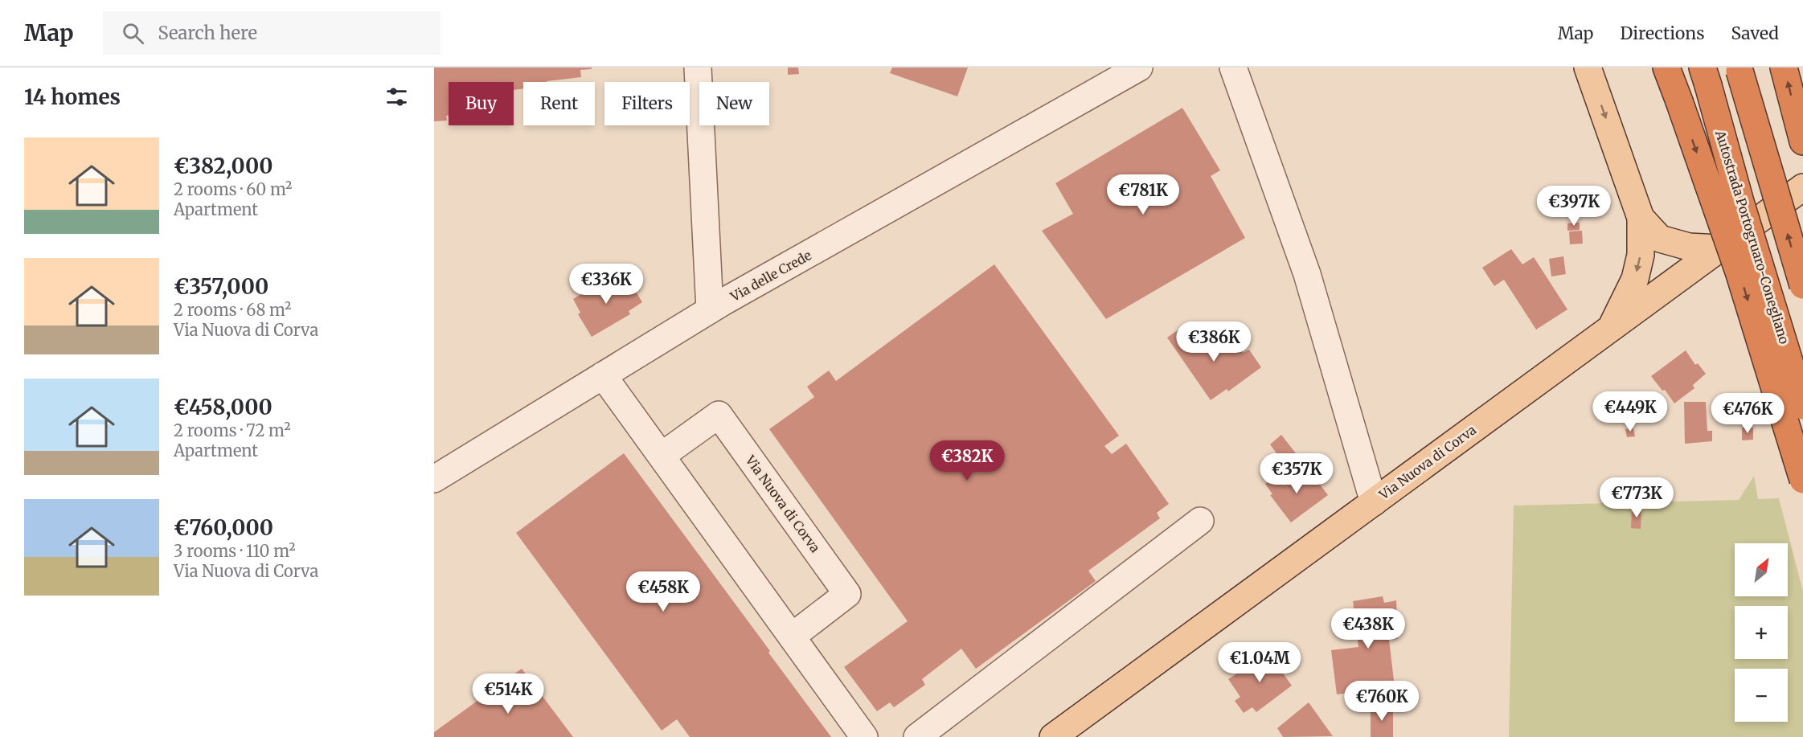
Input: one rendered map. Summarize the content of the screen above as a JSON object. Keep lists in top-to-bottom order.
{
  "streets": {
    "highway": ["Autostrada Portogruaro-Conegliano"],
    "main road": ["Via Nuova di Corva"],
    "street": ["Via delle Crede"]
  },
  "north": "top right",
  "page": {
    "header": "Map",
    "search": "Search here",
    "nav": ["Map", "Directions", "Saved"],
    "heading": "14 homes",
    "chip": [
      "Buy",
      "Rent",
      "Filters",
      "New"
    ],
    "list": [
      {
        "name": "€382,000",
        "note": "2 rooms · 60 m² · Apartment"
      },
      {
        "name": "€357,000",
        "note": "2 rooms · 68 m² · Via Nuova di Corva"
      },
      {
        "name": "€458,000",
        "note": "2 rooms · 72 m² · Apartment"
      },
      {
        "name": "€760,000",
        "note": "3 rooms · 110 m² · Via Nuova di Corva"
      }
    ],
    "price": [
      "€781K",
      "€397K",
      "€336K",
      "€386K",
      "€449K",
      "€476K",
      "€382K",
      "€357K",
      "€773K",
      "€458K",
      "€438K",
      "€1.04M",
      "€514K",
      "€760K"
    ],
    "map_buttons": ["+", "−"]
  }
}
